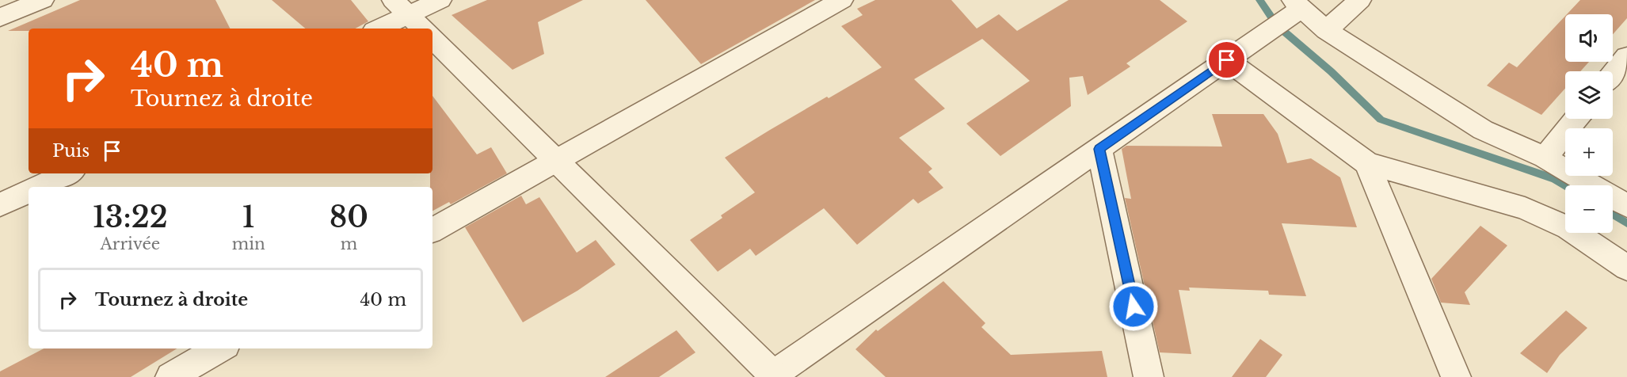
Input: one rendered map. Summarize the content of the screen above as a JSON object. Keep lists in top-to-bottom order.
{
  "page": {
    "map_buttons": ["+", "−"],
    "turn": ["40 m", "Tournez à droite"],
    "then": "Puis",
    "eta": [
      "13:22",
      "Arrivée",
      "1",
      "min",
      "80",
      "m"
    ],
    "list": [
      {
        "name": "Tournez à droite",
        "value": "40 m"
      }
    ]
  }
}
